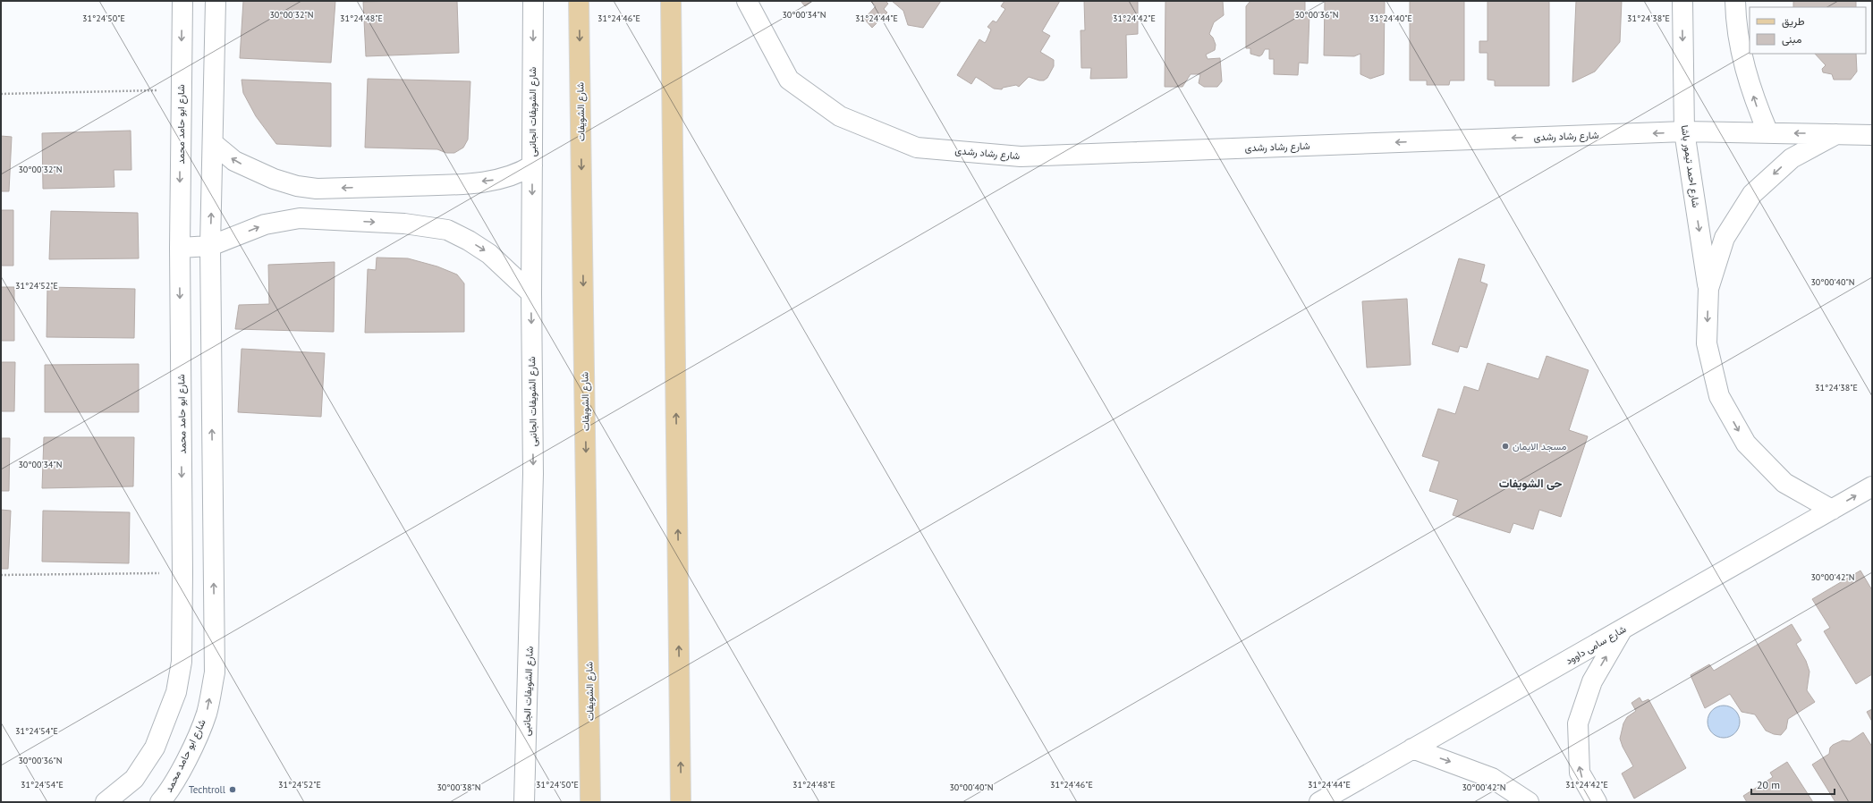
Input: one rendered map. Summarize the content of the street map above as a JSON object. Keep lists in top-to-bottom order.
{
  "streets": {
    "main road": ["شارع الشويفات"],
    "street": [
      "شارع الشويفات الجانبى",
      "شارع ابو حامد محمد",
      "شارع رشاد رشدى",
      "شارع احمد تيمور باشا",
      "شارع سامى داوود"
    ]
  },
  "crossings": [
    ["شارع رشاد رشدى", "شارع احمد تيمور باشا"]
  ],
  "one_way": ["شارع الشويفات الجانبى", "شارع رشاد رشدى"],
  "districts": ["حى الشويفات"],
  "places": ["مسجد الايمان", "Techtroll"],
  "legend": ["طريق", "مبنى"],
  "scale_bar": "20 m",
  "coordinates": [
    "30°00'32\"N",
    "30°00'34\"N",
    "30°00'36\"N",
    "31°24'50\"E",
    "31°24'48\"E",
    "31°24'46\"E",
    "31°24'44\"E",
    "31°24'42\"E",
    "31°24'40\"E",
    "31°24'38\"E",
    "30°00'40\"N",
    "31°24'52\"E",
    "30°00'42\"N",
    "31°24'54\"E",
    "30°00'38\"N"
  ]
}
